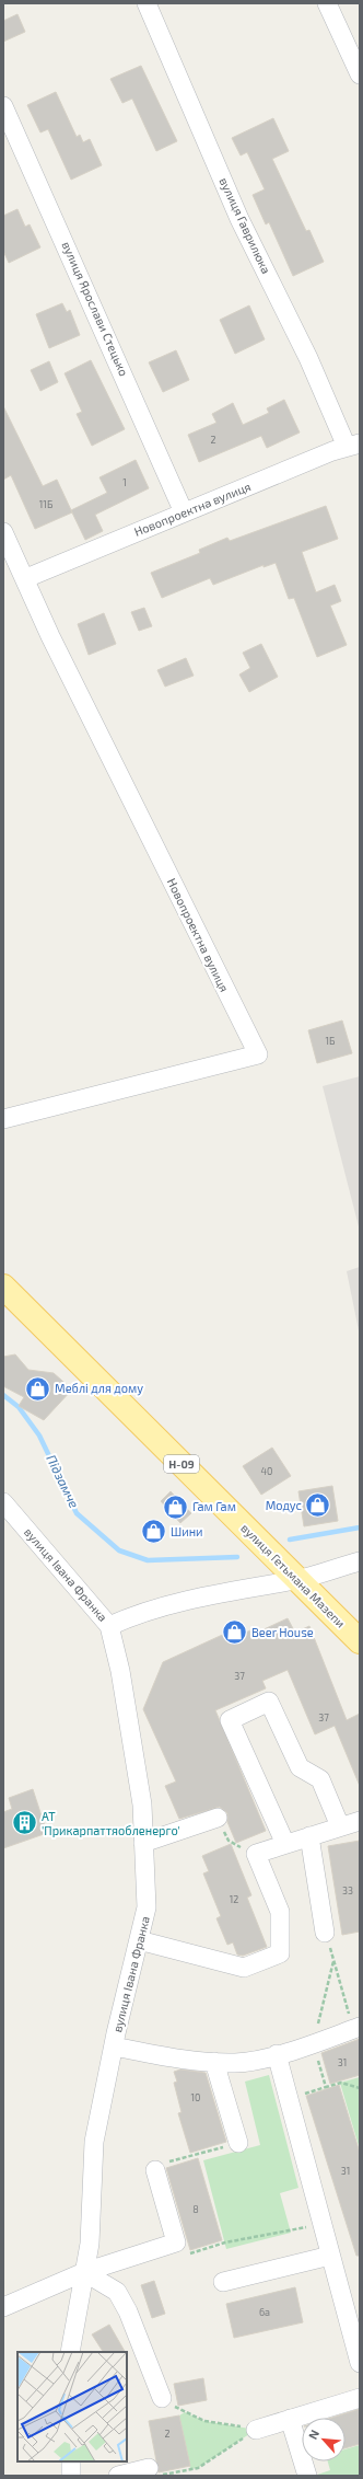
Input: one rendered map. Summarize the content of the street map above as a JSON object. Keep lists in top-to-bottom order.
{
  "streets": {
    "main road": ["Н-09", "вулиця Гетьмана Мазепи"],
    "street": [
      "вулиця Гаврилюка",
      "вулиця Ярослави Стецько",
      "Новопроектна вулиця",
      "вулиця Івана Франка"
    ]
  },
  "crossings": [
    ["вулиця Гаврилюка", "Новопроектна вулиця"],
    ["вулиця Ярослави Стецько", "Новопроектна вулиця"]
  ],
  "water": ["Підзамче"],
  "places": {
    "shop": [
      "Меблі для дому",
      "Модус",
      "Гам Гам",
      "Шини",
      "Beer House"
    ],
    "building": ["АТ 'Прикарпаттяобленерго'"]
  },
  "house_numbers": [
    "2",
    "1",
    "11Б",
    "1Б",
    "40",
    "37",
    "37",
    "33",
    "12",
    "31",
    "10",
    "31",
    "8",
    "6а",
    "2"
  ],
  "north": "top left"
}
